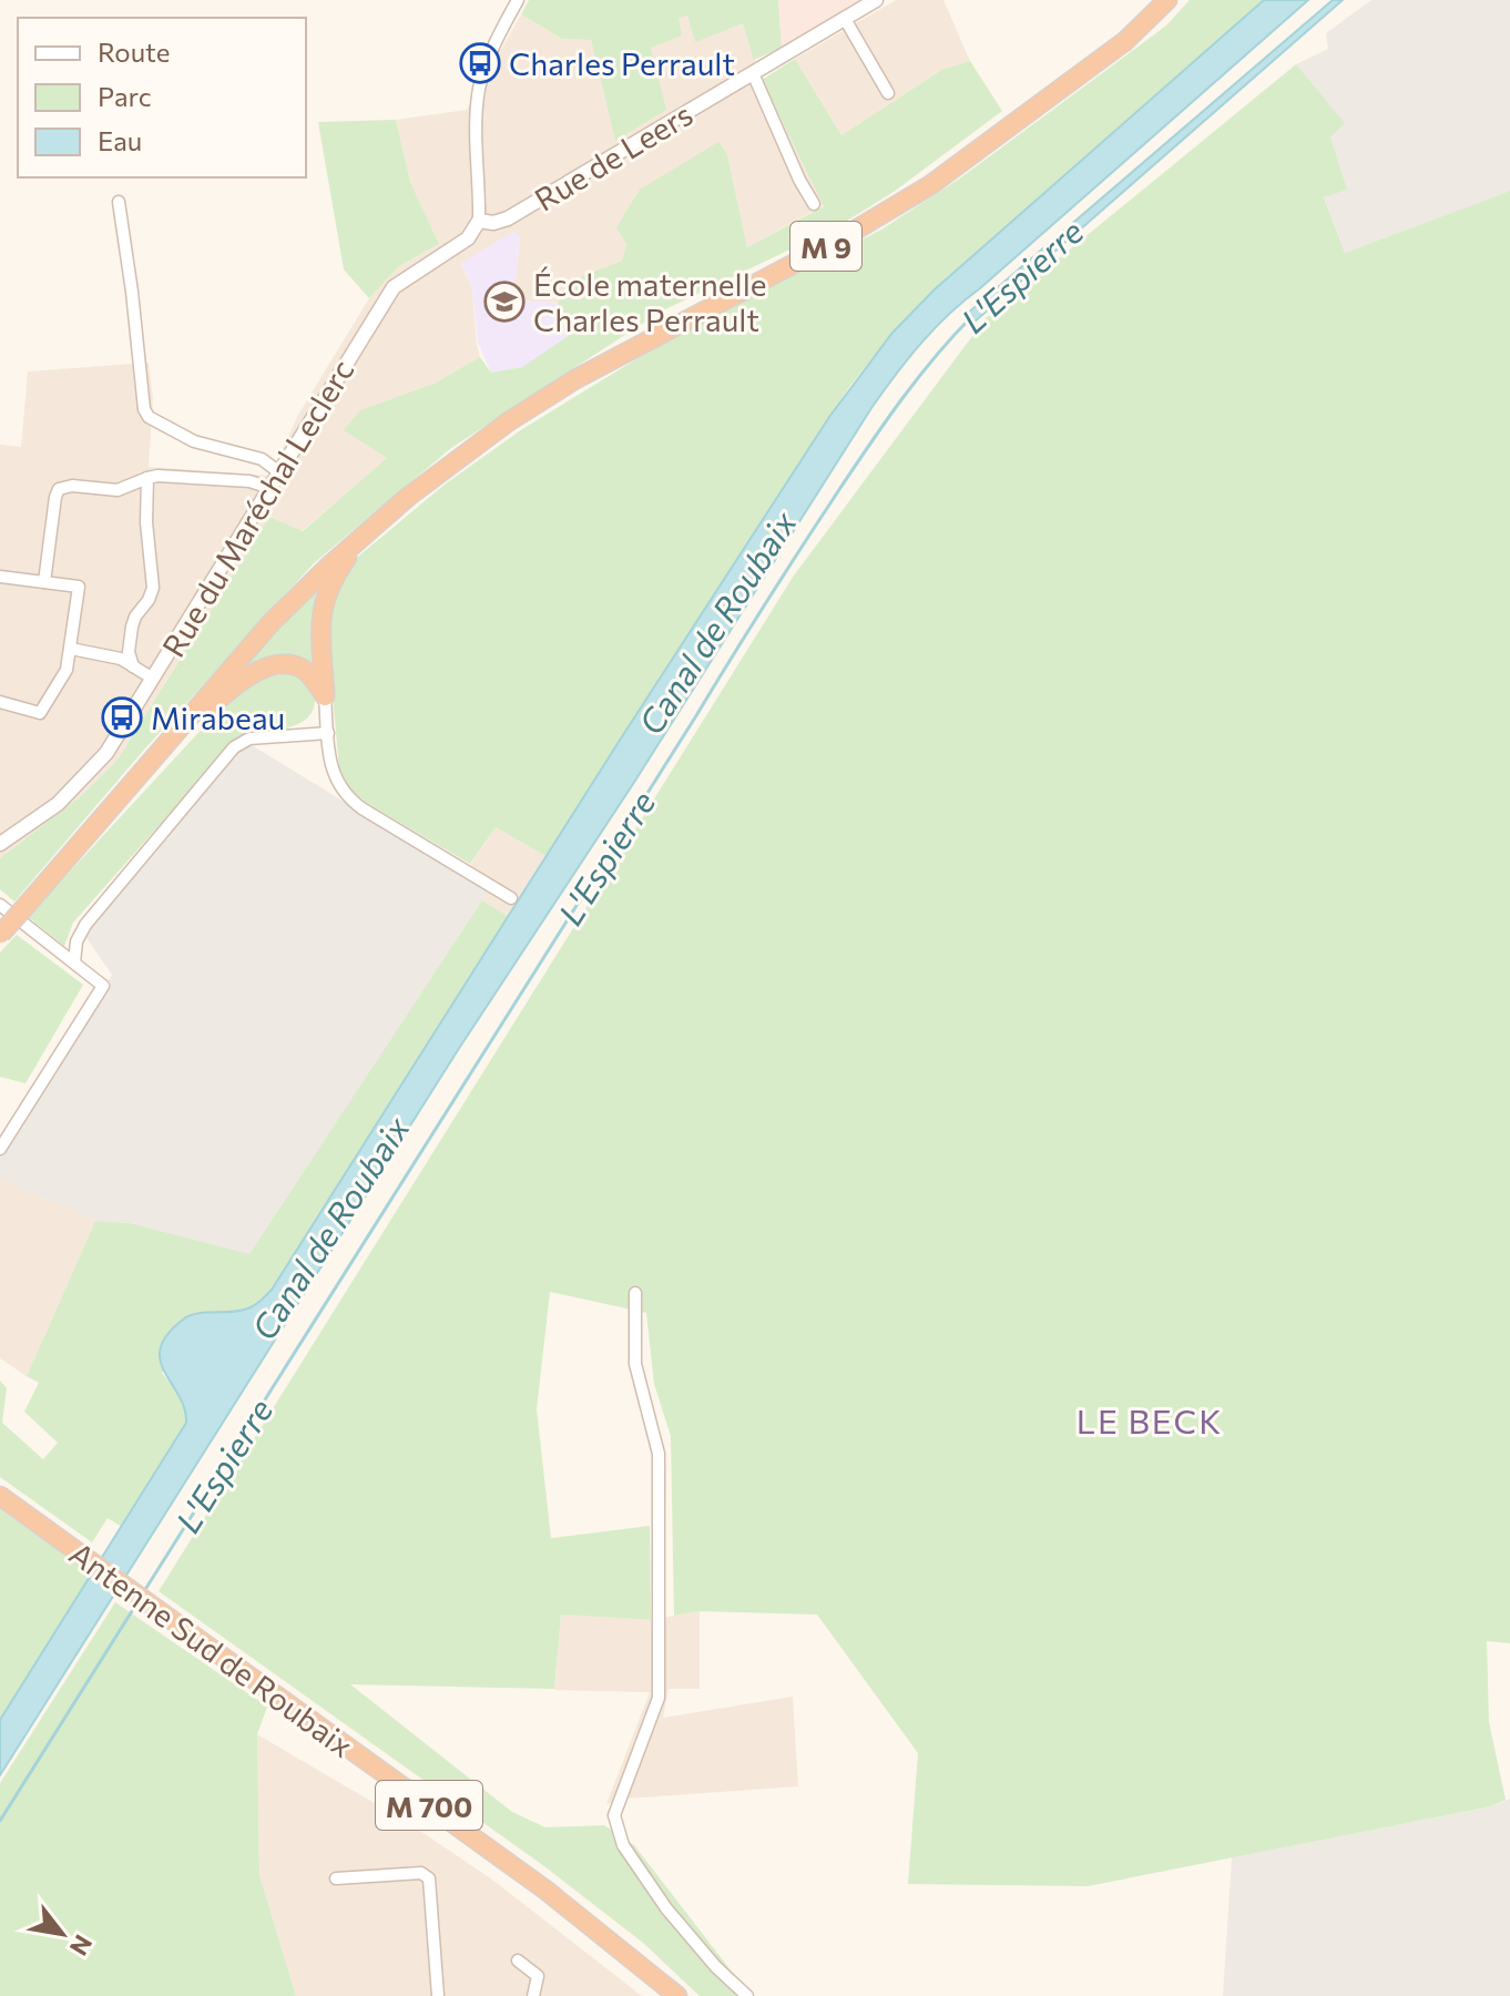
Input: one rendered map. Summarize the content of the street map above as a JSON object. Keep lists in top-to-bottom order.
{
  "streets": {
    "highway": ["M 9", "Antenne Sud de Roubaix", "M 700"],
    "street": ["Rue de Leers", "Rue du Maréchal Leclerc"]
  },
  "crossings": [
    ["Rue de Leers", "Rue du Maréchal Leclerc"]
  ],
  "districts": ["LE BECK"],
  "water": ["L'Espierre", "Canal de Roubaix"],
  "places": {
    "bus stop": ["Charles Perrault", "Mirabeau"],
    "school or university": ["École maternelle Charles Perrault"]
  },
  "legend": ["Route", "Parc", "Eau"],
  "north": "bottom right"
}
